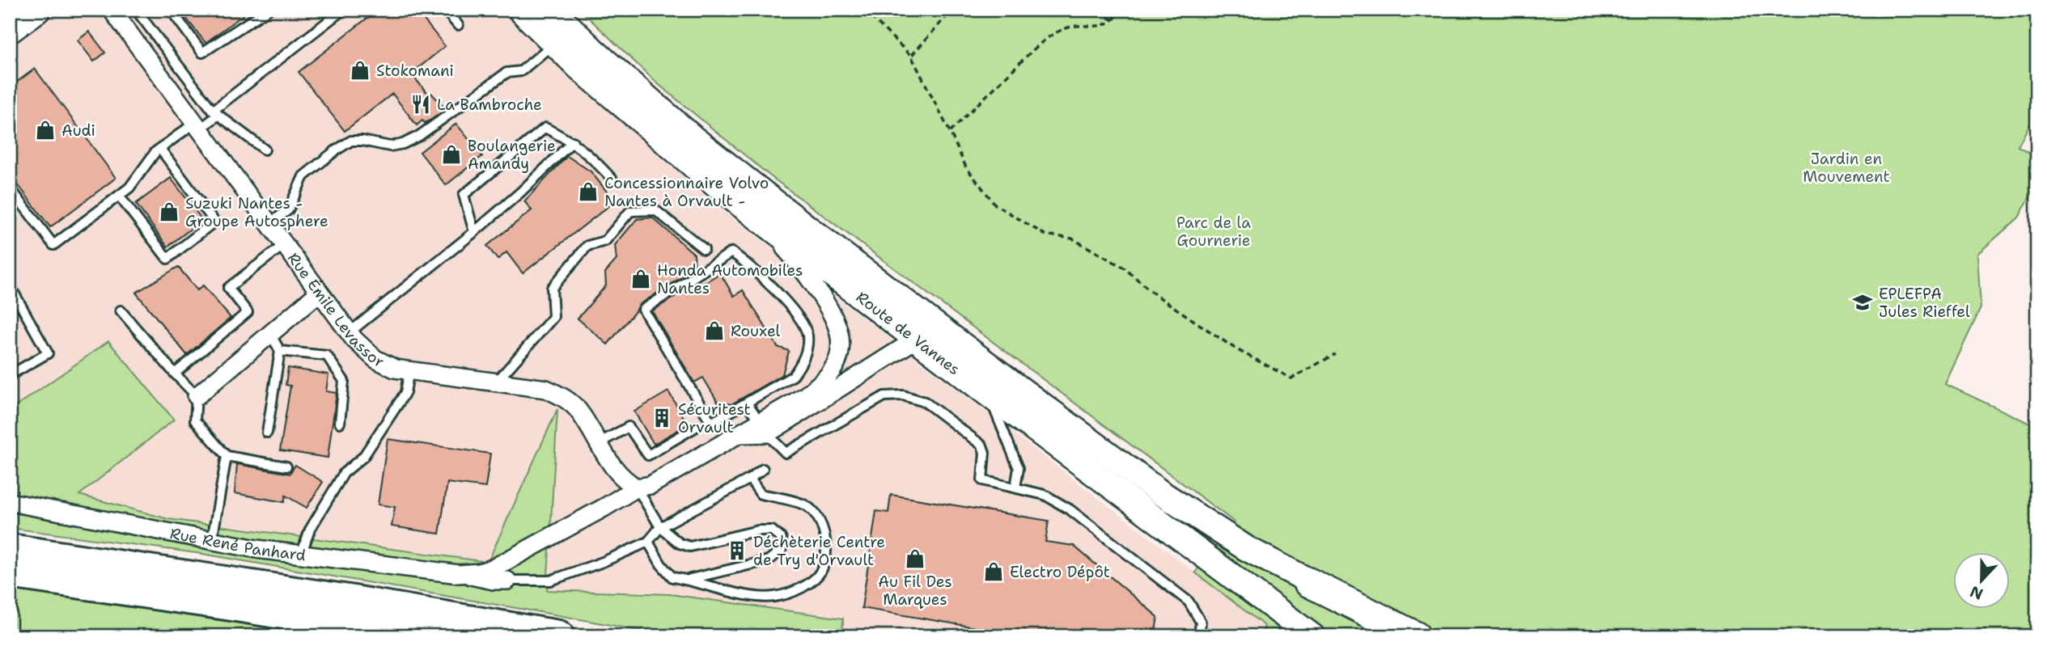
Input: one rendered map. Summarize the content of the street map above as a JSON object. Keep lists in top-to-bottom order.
{
  "streets": {
    "main road": ["Route de Vannes"],
    "street": ["Rue Émile Levassor", "Rue René Panhard"]
  },
  "crossings": [
    ["Rue Émile Levassor", "Rue René Panhard"],
    ["Route de Vannes", "Rue René Panhard"]
  ],
  "parks": ["Jardin en Mouvement", "Parc de la Gournerie"],
  "places": {
    "shop": [
      "Stokomani",
      "Audi",
      "Boulangerie Amandy",
      "Concessionnaire Volvo Nantes à Orvault -",
      "Suzuki Nantes - Groupe Autosphere",
      "Honda Automobiles Nantes",
      "Rouxel",
      "Au Fil Des Marques",
      "Electro Dépôt"
    ],
    "restaurant": ["La Bambroche"],
    "school or university": ["EPLEFPA Jules Rieffel"],
    "building": ["Sécuritest Orvault", "Déchèterie Centre de Try d'Orvault"]
  },
  "north": "bottom"
}
